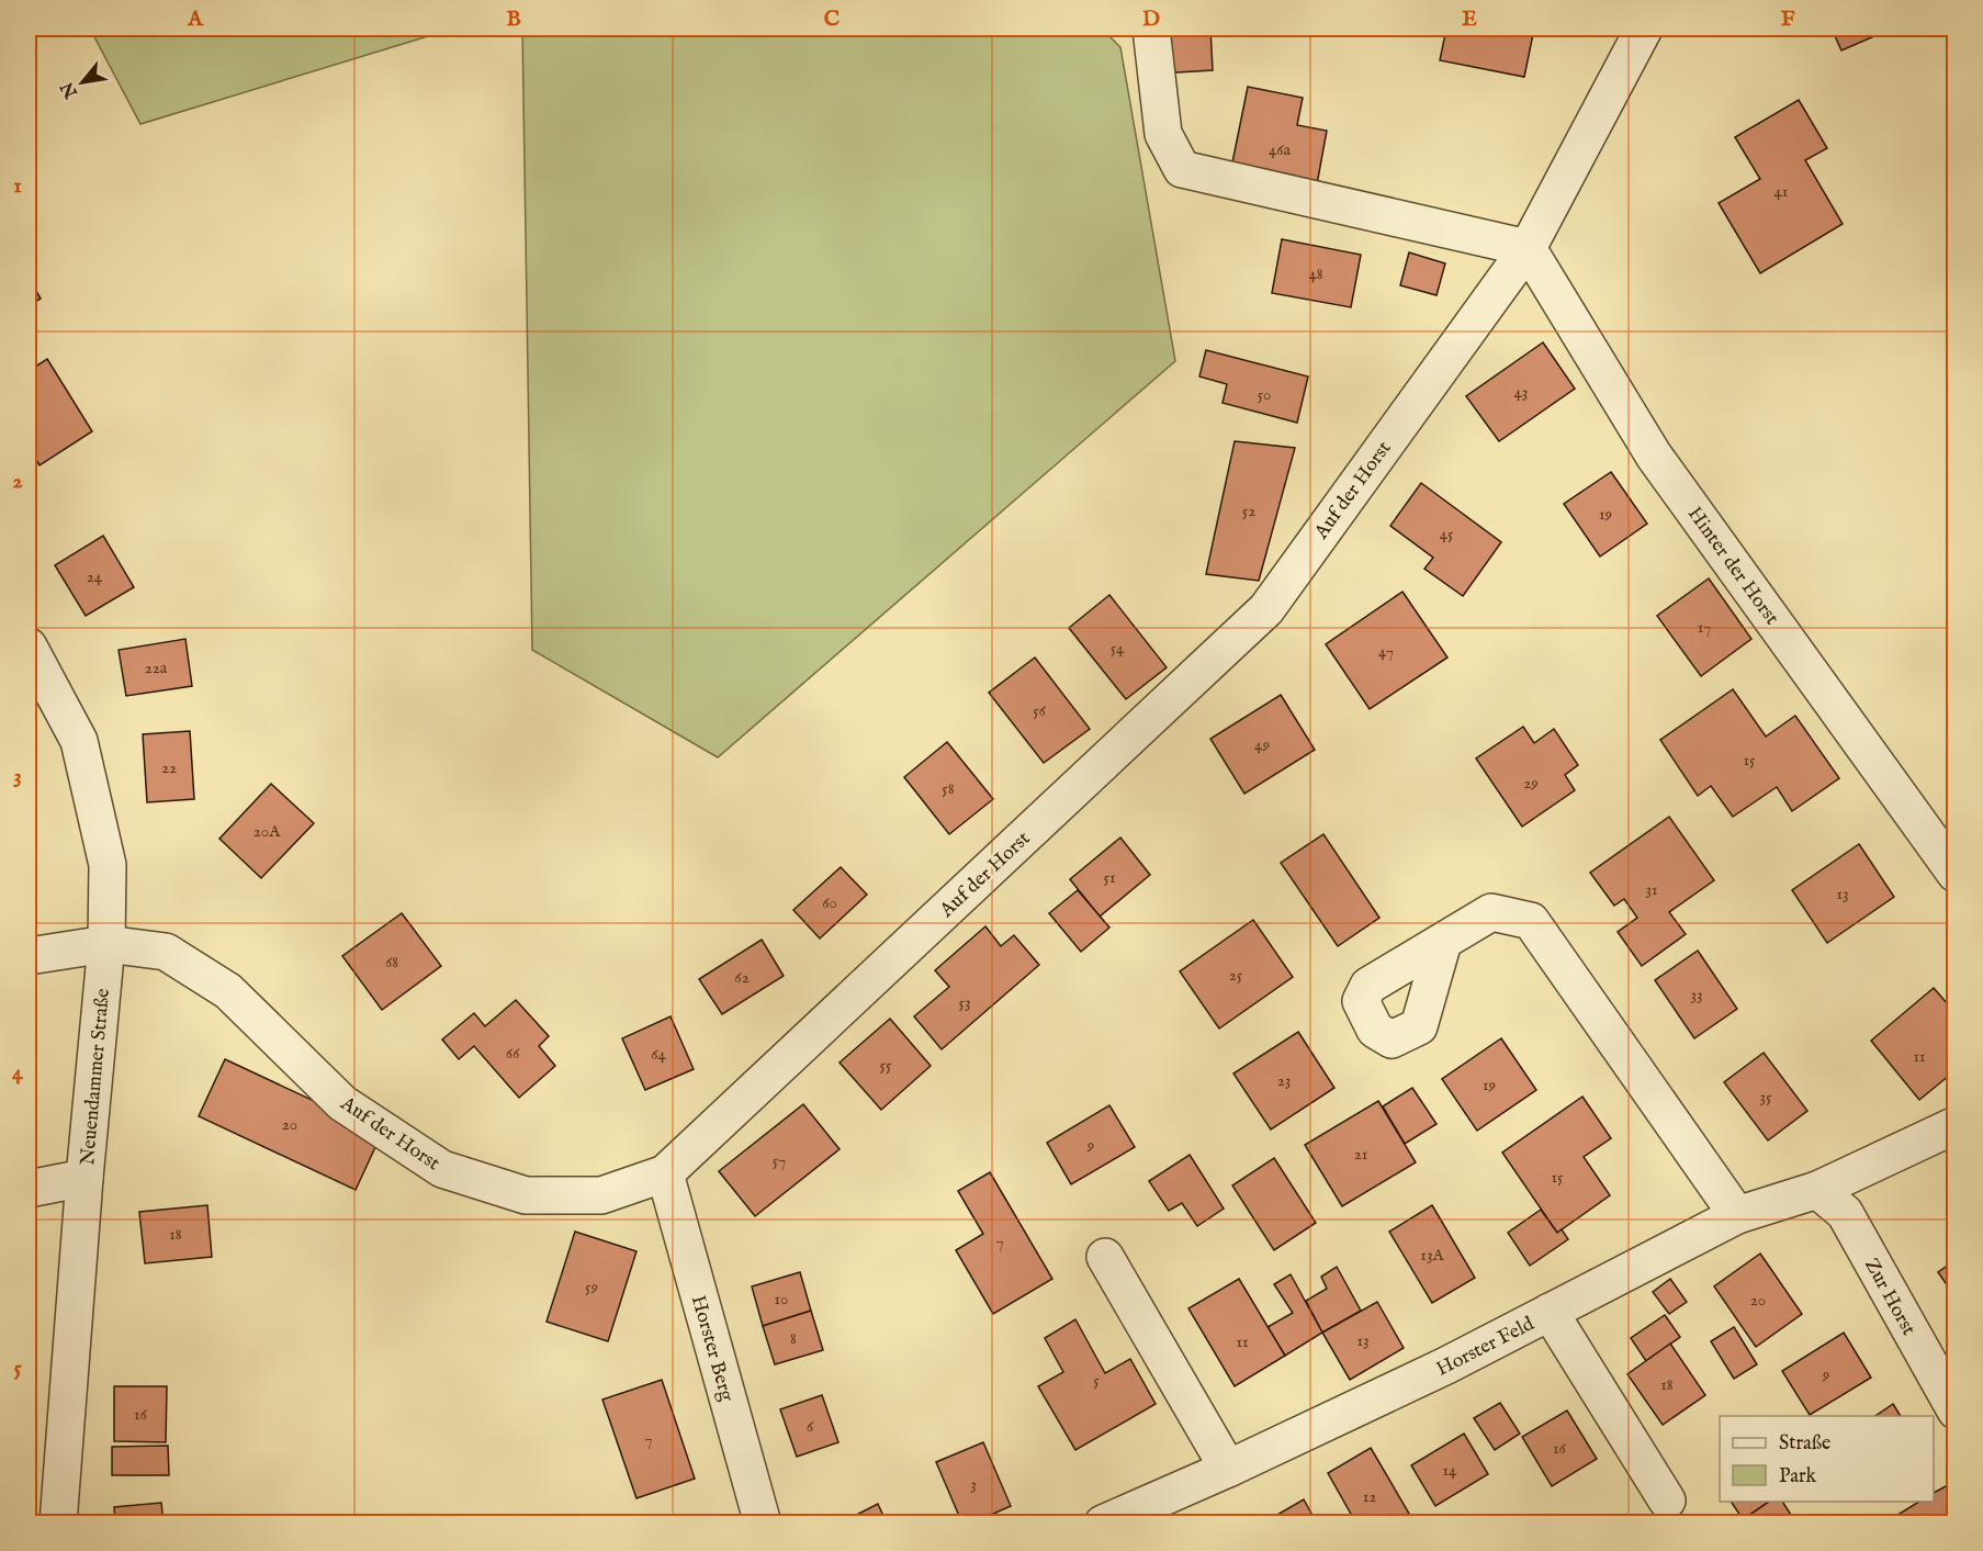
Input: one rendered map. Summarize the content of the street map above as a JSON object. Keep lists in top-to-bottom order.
{
  "streets": {
    "street": [
      "Auf der Horst",
      "Hinter der Horst",
      "Neuendammer Straße",
      "Zur Horst",
      "Horster Feld",
      "Horster Berg"
    ]
  },
  "crossings": [
    ["Auf der Horst", "Hinter der Horst"],
    ["Auf der Horst", "Neuendammer Straße"],
    ["Auf der Horst", "Horster Berg"],
    ["Zur Horst", "Horster Feld"]
  ],
  "house_numbers": [
    "46a",
    "41",
    "48",
    "43",
    "50",
    "52",
    "19",
    "45",
    "24",
    "17",
    "54",
    "47",
    "22a",
    "56",
    "49",
    "15",
    "22",
    "29",
    "58",
    "20A",
    "51",
    "31",
    "13",
    "60",
    "68",
    "25",
    "62",
    "33",
    "53",
    "66",
    "64",
    "11",
    "55",
    "23",
    "19",
    "35",
    "20",
    "9",
    "21",
    "57",
    "15",
    "18",
    "7",
    "13A",
    "59",
    "10",
    "20",
    "8",
    "13",
    "11",
    "9",
    "5",
    "18",
    "16",
    "6",
    "7",
    "16",
    "14",
    "3",
    "12"
  ],
  "legend": ["Straße", "Park"],
  "north": "bottom left",
  "grid": {
    "columns": [
      "A",
      "B",
      "C",
      "D",
      "E",
      "F"
    ],
    "rows": [
      "1",
      "2",
      "3",
      "4",
      "5"
    ]
  }
}
